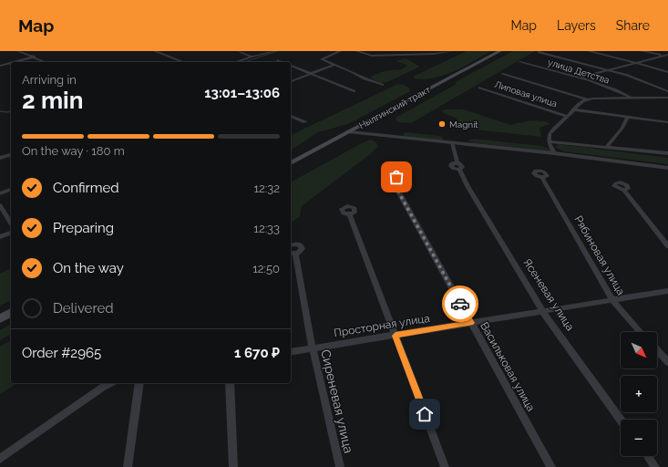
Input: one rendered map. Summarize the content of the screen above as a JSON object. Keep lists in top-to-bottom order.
{
  "streets": {
    "main road": ["Нылгинский тракт"],
    "street": [
      "улица Детства",
      "Липовая улица",
      "Рябиновая улица",
      "Ясеневая улица",
      "Просторная улица",
      "Васильковая улица",
      "Сиреневая улица"
    ]
  },
  "crossings": [
    ["Рябиновая улица", "Просторная улица"],
    ["Ясеневая улица", "Просторная улица"],
    ["Просторная улица", "Васильковая улица"],
    ["Просторная улица", "Сиреневая улица"]
  ],
  "places": ["Magnit"],
  "north": "bottom right",
  "page": {
    "header": "Map",
    "nav": ["Map", "Layers", "Share"],
    "heading": ["2 min", "Arriving in", "13:01–13:06"],
    "panel": ["Order #2965", "1 670 ₽"],
    "bar": "On the way · 180 m",
    "list": [
      ["Confirmed", "12:32"],
      ["Preparing", "12:33"],
      ["On the way", "12:50"],
      "Delivered"
    ],
    "map_buttons": ["+", "−"]
  }
}
